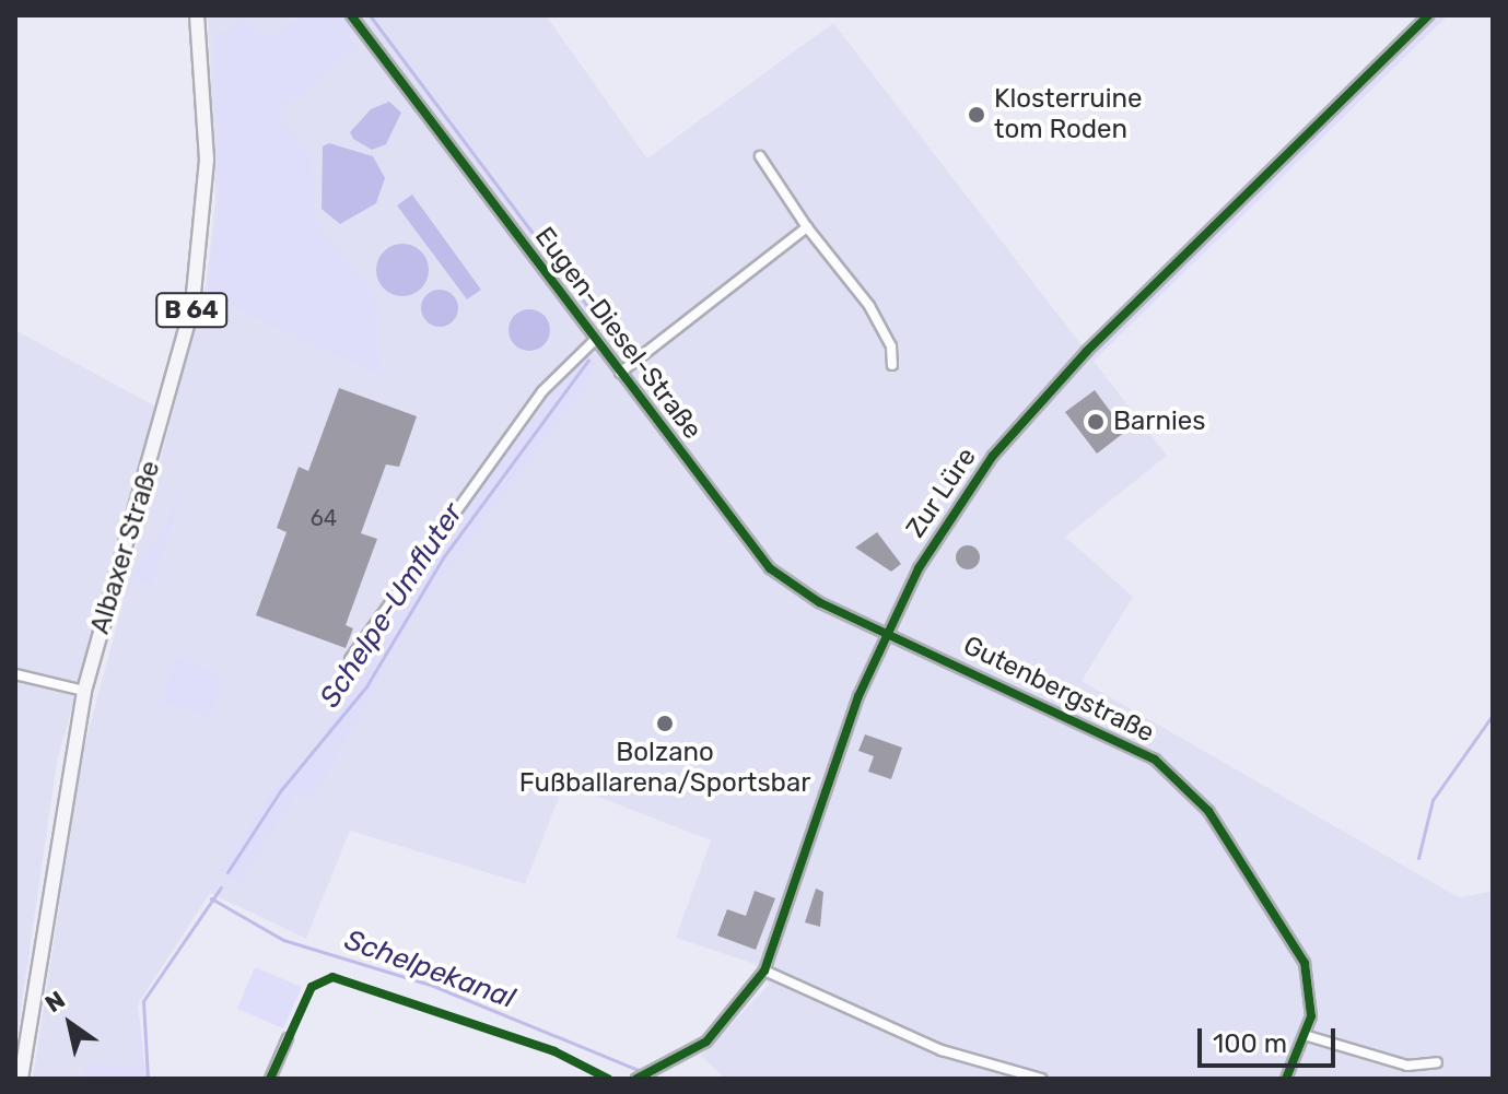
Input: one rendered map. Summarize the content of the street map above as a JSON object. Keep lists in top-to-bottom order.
{
  "streets": {
    "main road": ["B 64", "Albaxer Straße"],
    "street": ["Eugen-Diesel-Straße", "Zur Lüre", "Gutenbergstraße"]
  },
  "crossings": [
    ["Eugen-Diesel-Straße", "Zur Lüre"],
    ["Eugen-Diesel-Straße", "Gutenbergstraße"],
    ["Zur Lüre", "Gutenbergstraße"]
  ],
  "water": ["Schelpe-Umfluter", "Schelpekanal"],
  "places": ["Klosterruine tom Roden", "Barnies", "Bolzano Fußballarena/Sportsbar"],
  "house_numbers": ["64"],
  "scale_bar": "100 m",
  "north": "top left"
}
